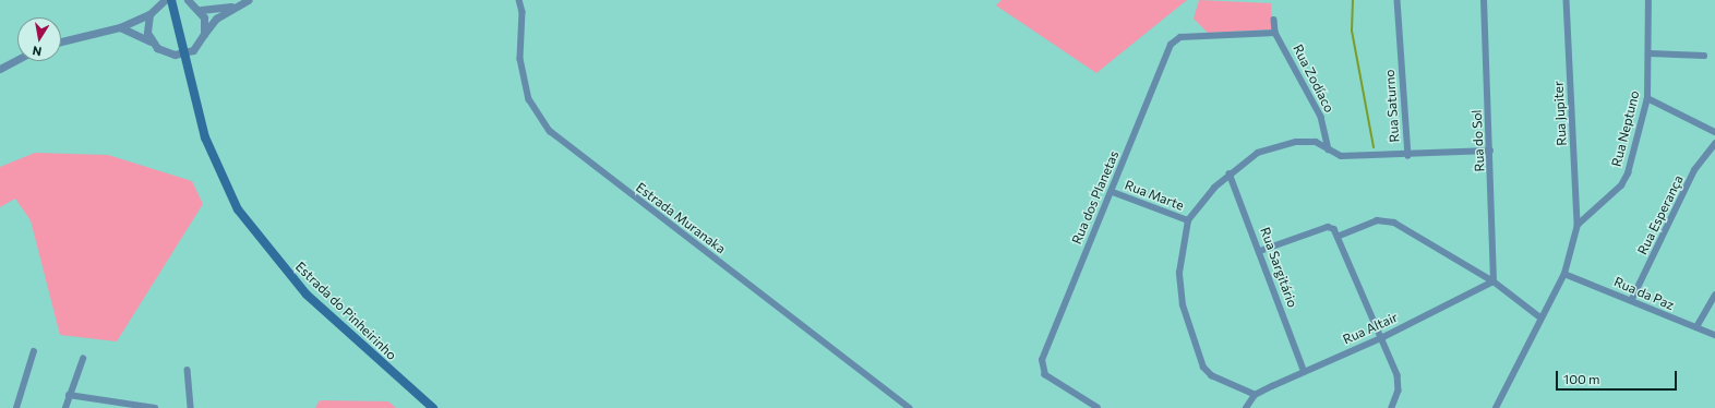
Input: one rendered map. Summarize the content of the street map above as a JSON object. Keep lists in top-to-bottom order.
{
  "streets": {
    "main road": ["Estrada do Pinheirinho"],
    "street": [
      "Rua Zodíaco",
      "Rua Saturno",
      "Rua Jupiter",
      "Rua Neptuno",
      "Rua do Sol",
      "Rua Marte",
      "Rua dos Planetas",
      "Rua Esperança",
      "Estrada Muranaka",
      "Rua Sargitário",
      "Rua da Paz",
      "Rua Altair"
    ]
  },
  "crossings": [
    ["Rua Zodíaco", "Rua Saturno"],
    ["Rua Zodíaco", "Rua dos Planetas"],
    ["Rua Saturno", "Rua Marte"],
    ["Rua Saturno", "Rua Sargitário"],
    ["Rua Jupiter", "Rua Neptuno"],
    ["Rua do Sol", "Rua Altair"],
    ["Rua Marte", "Rua dos Planetas"],
    ["Rua Esperança", "Rua da Paz"],
    ["Rua Sargitário", "Rua Altair"]
  ],
  "scale_bar": "100 m",
  "north": "bottom"
}
